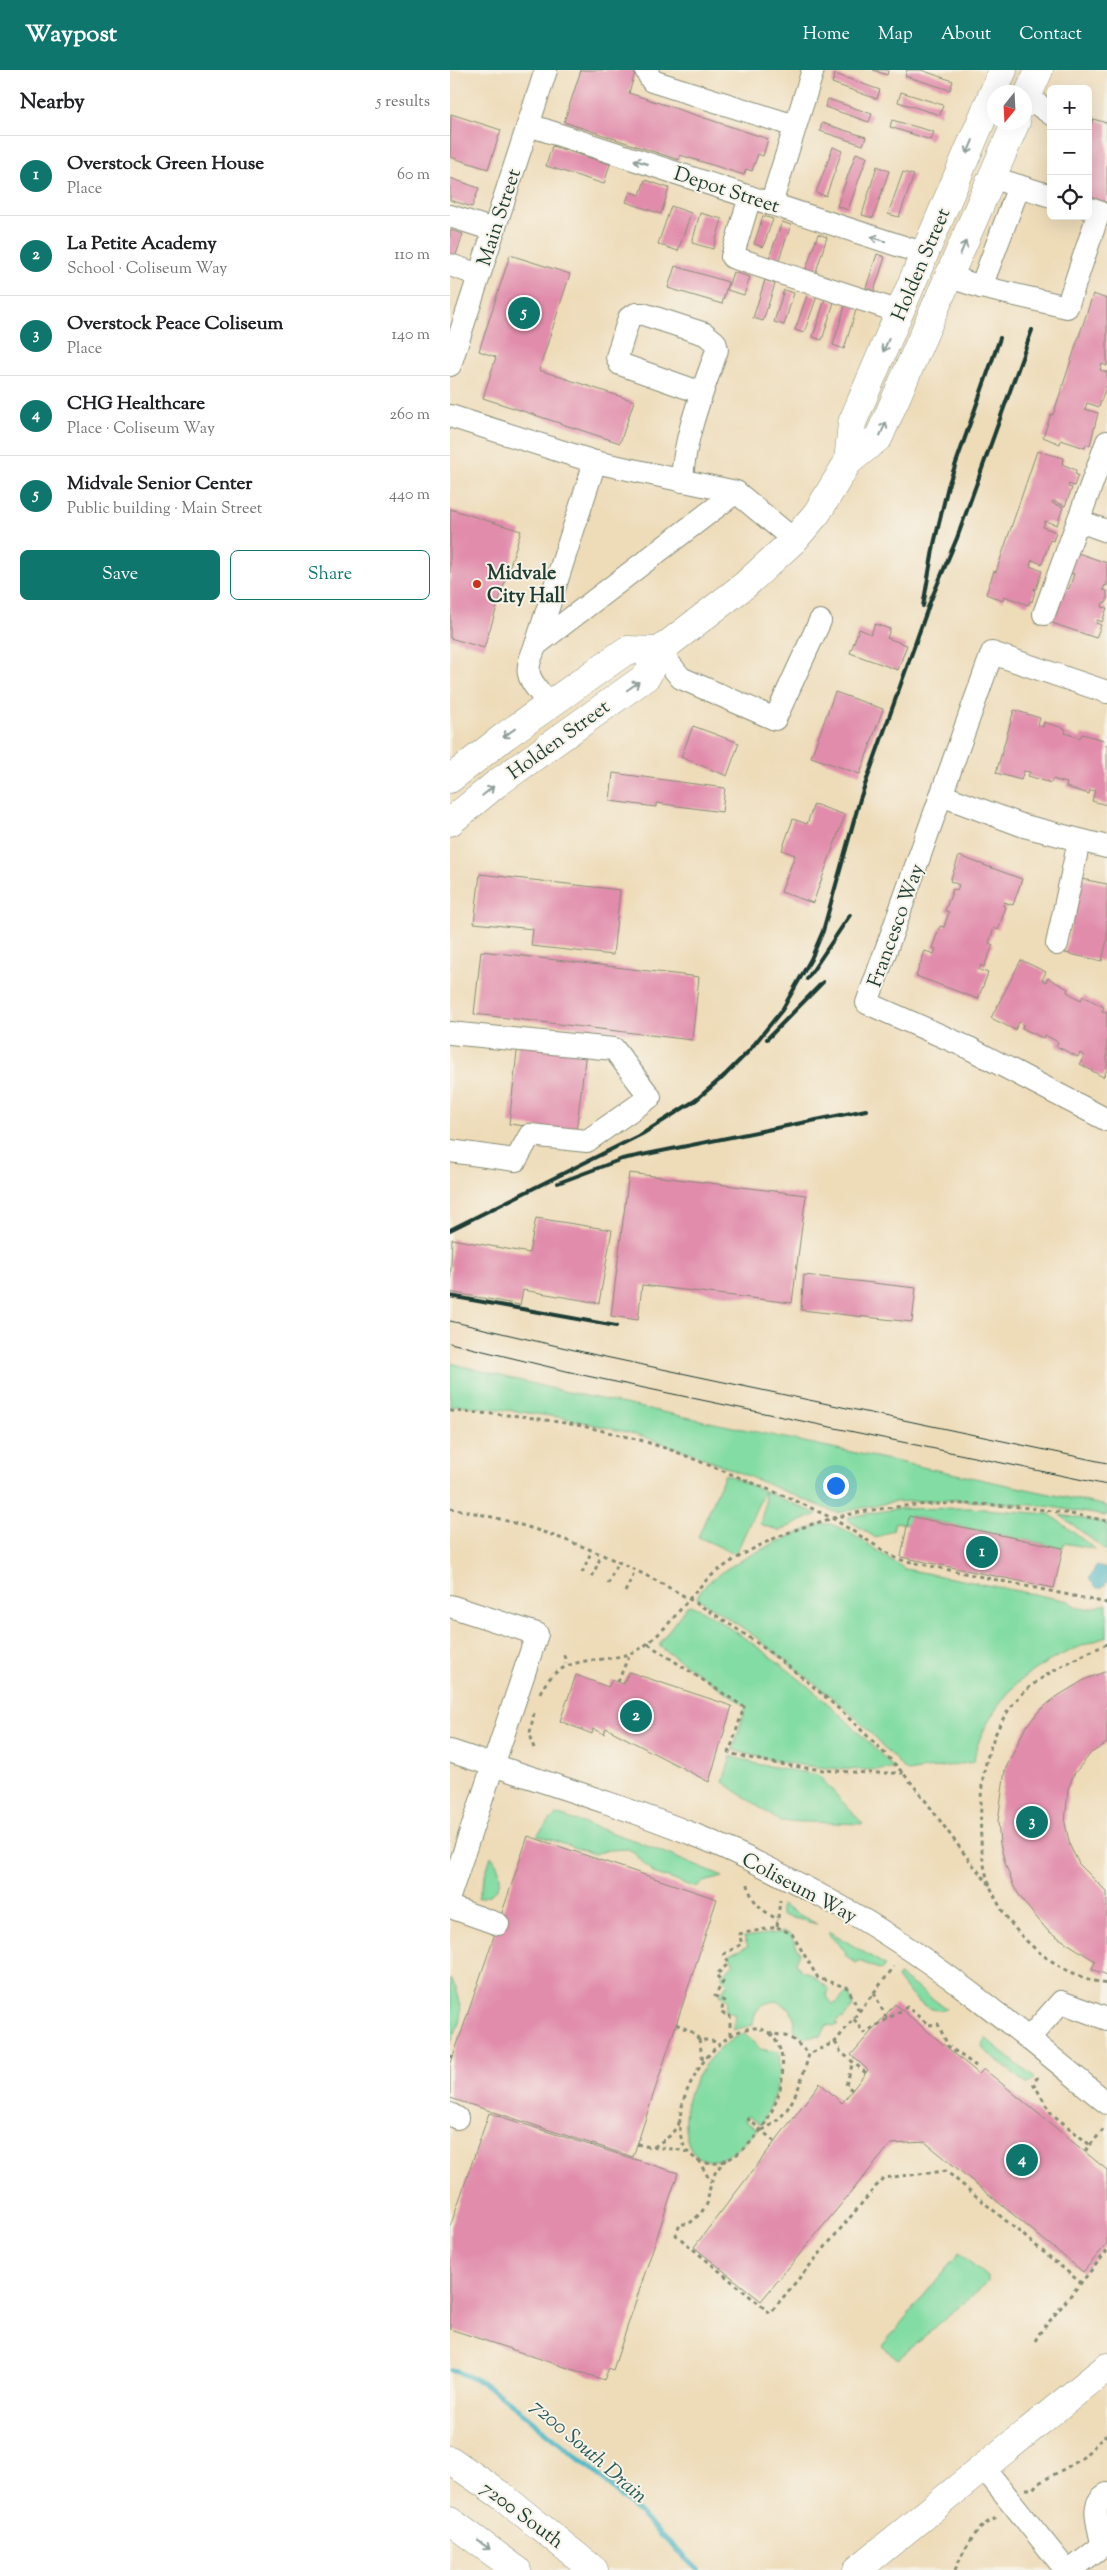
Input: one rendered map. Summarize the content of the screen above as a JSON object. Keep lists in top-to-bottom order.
{
  "streets": {
    "main road": ["Holden Street", "7200 South"],
    "street": [
      "Depot Street",
      "Main Street",
      "Francesco Way",
      "Coliseum Way"
    ]
  },
  "crossings": [
    ["Depot Street", "Main Street"],
    ["Depot Street", "Holden Street"]
  ],
  "water": ["7200 South Drain"],
  "places": ["Midvale City Hall"],
  "north": "bottom",
  "page": {
    "header": "Waypost",
    "nav": [
      "Home",
      "Map",
      "About",
      "Contact"
    ],
    "heading": ["Nearby", "5 results"],
    "map_buttons": ["+", "−"],
    "list": [
      {
        "mark": "1",
        "name": "Overstock Green House",
        "note": "Place",
        "value": "60 m"
      },
      {
        "mark": "2",
        "name": "La Petite Academy",
        "note": "School · Coliseum Way",
        "value": "110 m"
      },
      {
        "mark": "3",
        "name": "Overstock Peace Coliseum",
        "note": "Place",
        "value": "140 m"
      },
      {
        "mark": "4",
        "name": "CHG Healthcare",
        "note": "Place · Coliseum Way",
        "value": "260 m"
      },
      {
        "mark": "5",
        "name": "Midvale Senior Center",
        "note": "Public building · Main Street",
        "value": "440 m"
      }
    ],
    "pins": [
      "5",
      "1",
      "2",
      "3",
      "4"
    ],
    "buttons": ["Save", "Share"]
  }
}
